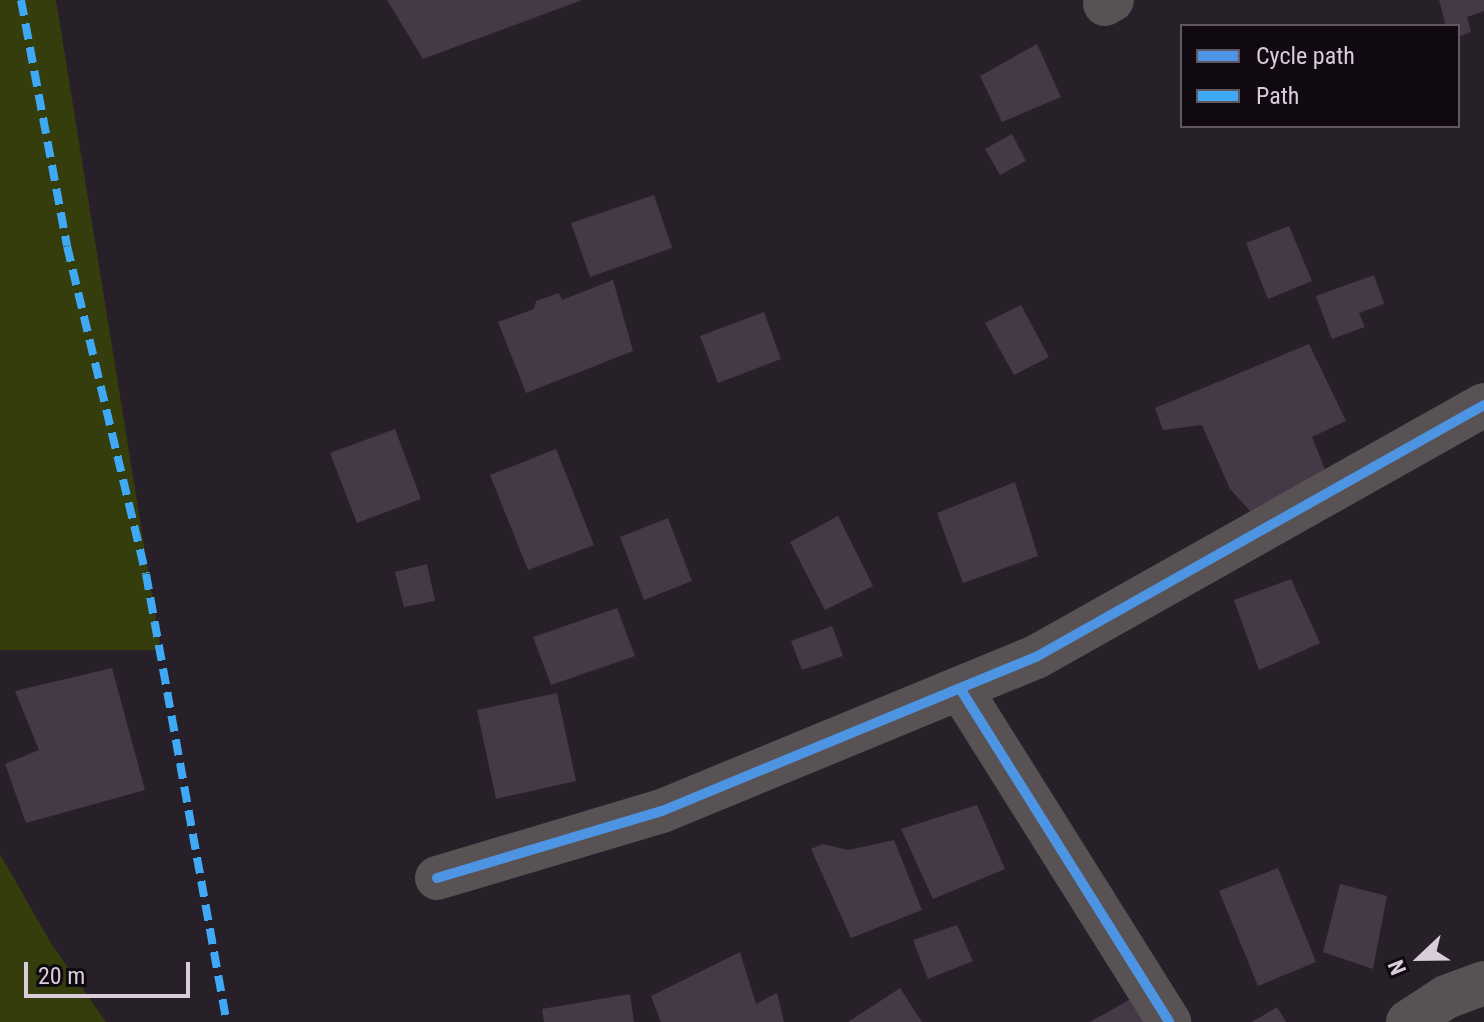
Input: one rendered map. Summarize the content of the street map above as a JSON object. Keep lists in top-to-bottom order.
{
  "legend": ["Cycle path", "Path"],
  "scale_bar": "20 m",
  "north": "left"
}
